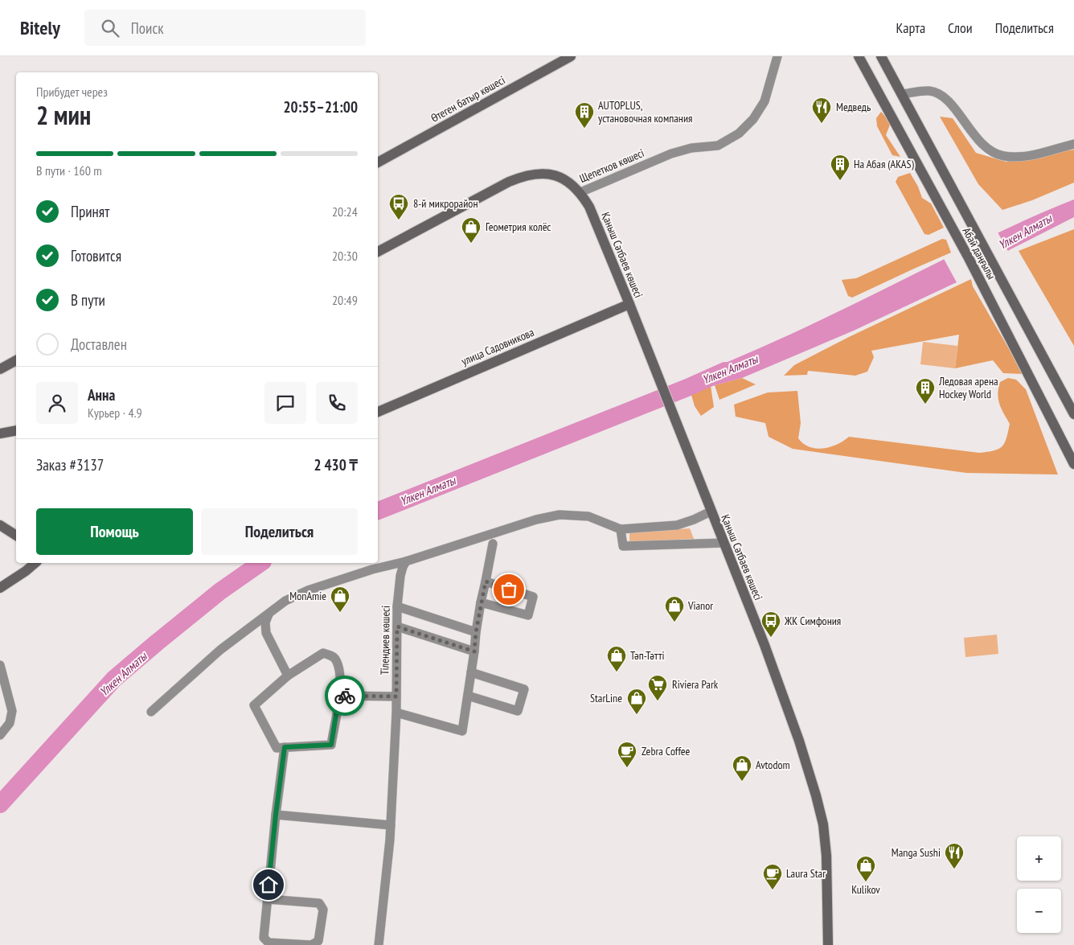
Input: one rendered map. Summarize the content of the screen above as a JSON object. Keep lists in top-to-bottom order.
{
  "streets": {
    "main road": [
      "Өтеген батыр көшесі",
      "Щепетков көшесі",
      "Абай даңғылы",
      "Қаныш Сәтбаев көшесі",
      "улица Садовникова"
    ],
    "street": ["Тілендиев көшесі"]
  },
  "crossings": [
    ["Щепетков көшесі", "Қаныш Сәтбаев көшесі"],
    ["Қаныш Сәтбаев көшесі", "улица Садовникова"]
  ],
  "water": ["Үлкен Алматы"],
  "places": {
    "restaurant": ["Медведь", "Manga Sushi"],
    "building": ["AUTOPLUS, установочная компания", "На Абая (AKAS)", "Ледовая арена Hockey World"],
    "bus stop": ["8-й микрорайон", "ЖК Симфония"],
    "shop": [
      "Геометрия колёс",
      "MonAmie",
      "Vianor",
      "Тәп-Тәтті",
      "StarLine",
      "Avtodom",
      "Kulikov"
    ],
    "supermarket": ["Riviera Park"],
    "cafe": ["Zebra Coffee", "Laura Star"]
  },
  "page": {
    "header": "Bitely",
    "search": "Поиск",
    "nav": ["Карта", "Слои", "Поделиться"],
    "heading": ["2 мин", "Прибудет через", "20:55–21:00"],
    "panel": [
      "Анна",
      "Курьер · 4.9",
      "Заказ #3137",
      "2 430 ₸"
    ],
    "bar": "В пути · 160 m",
    "list": [
      ["Принят", "20:24"],
      ["Готовится", "20:30"],
      ["В пути", "20:49"],
      "Доставлен"
    ],
    "buttons": ["Помощь", "Поделиться"],
    "map_buttons": ["+", "−"]
  }
}
